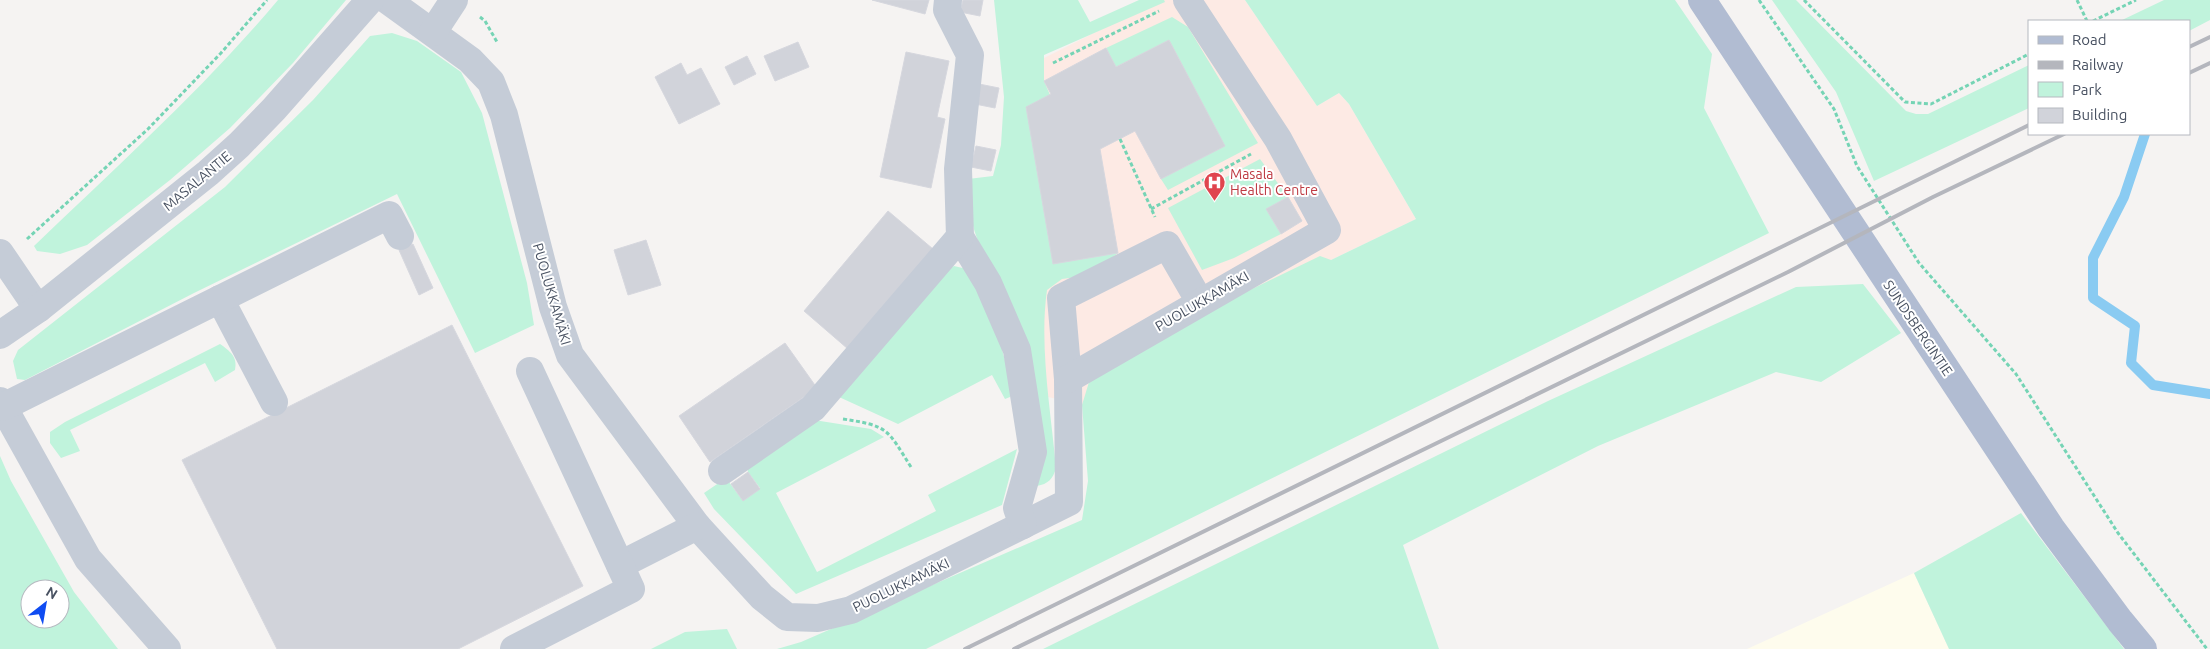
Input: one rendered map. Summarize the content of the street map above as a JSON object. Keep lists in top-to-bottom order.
{
  "streets": {
    "main road": ["SUNDSBERGINTIE"],
    "street": ["MASALANTIE", "PUOLUKKAMÄKI"]
  },
  "places": {
    "hospital": ["Masala Health Centre"]
  },
  "legend": [
    "Road",
    "Railway",
    "Park",
    "Building"
  ],
  "north": "top right"
}
